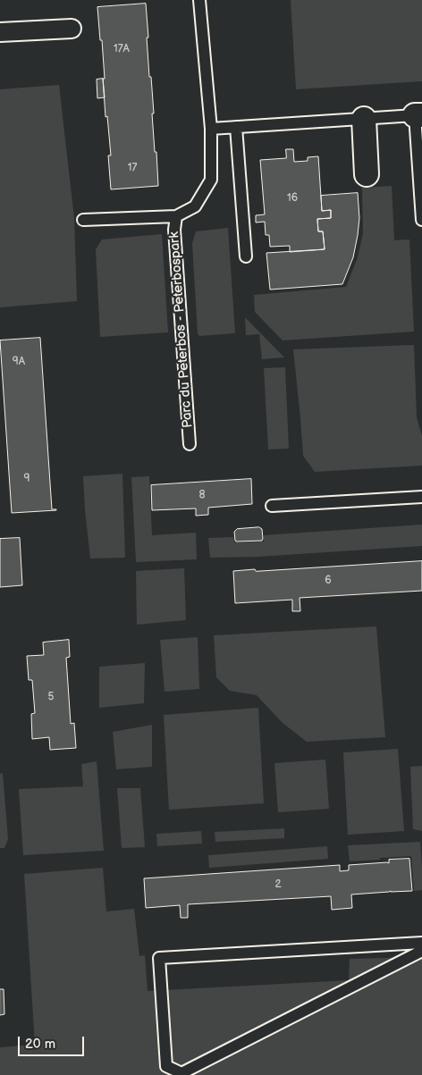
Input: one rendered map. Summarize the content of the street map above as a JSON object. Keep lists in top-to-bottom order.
{
  "streets": {
    "lane": ["Parc du Peterbos - Peterbospark"]
  },
  "house_numbers": [
    "17A",
    "17",
    "16",
    "9A",
    "9",
    "8",
    "6",
    "5",
    "2"
  ],
  "scale_bar": "20 m"
}
